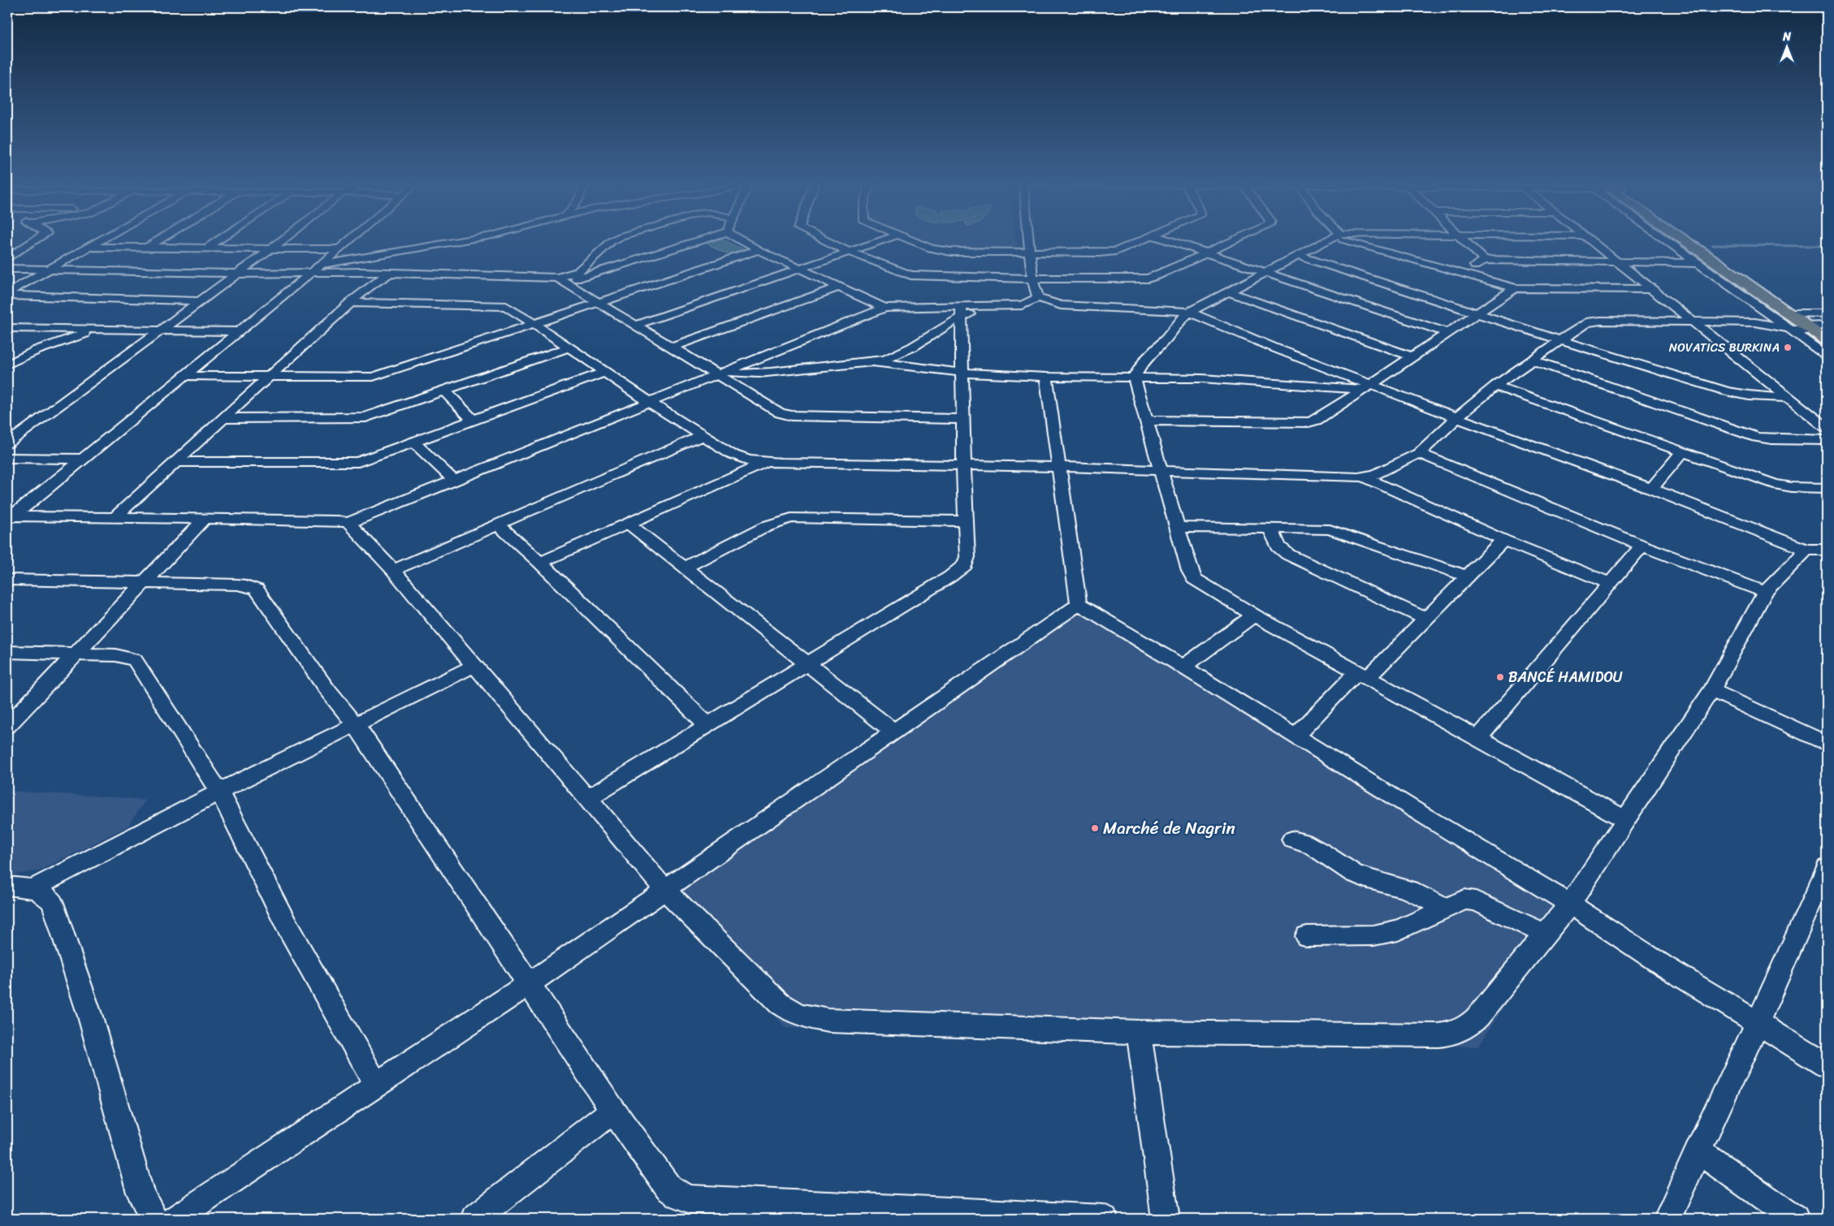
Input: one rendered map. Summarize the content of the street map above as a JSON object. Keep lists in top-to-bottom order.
{
  "places": ["NOVATICS BURKINA", "BANCÉ HAMIDOU", "Marché de Nagrin"],
  "north": "top"
}
